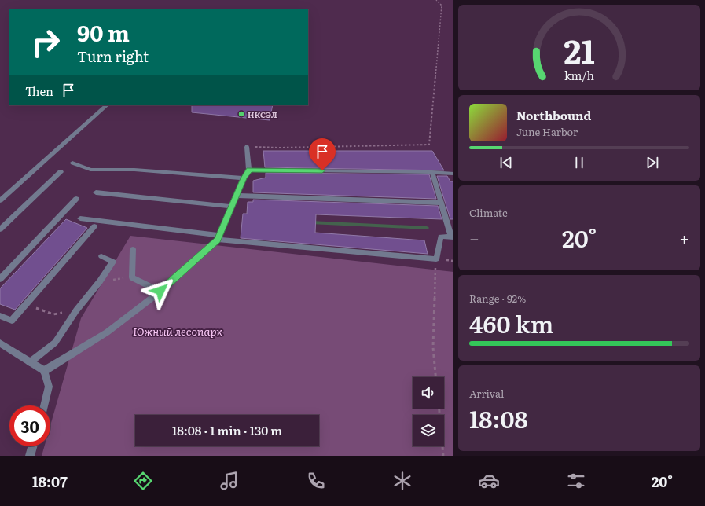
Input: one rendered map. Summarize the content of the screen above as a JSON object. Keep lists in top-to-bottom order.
{
  "parks": ["Южный лесопарк"],
  "places": ["ИКСЭЛ"],
  "page": {
    "turn": ["90 m", "Turn right"],
    "then": "Then",
    "song": ["Northbound", "June Harbor"],
    "tile": [
      "Climate",
      ["Range · 92%", "460 km"],
      ["Arrival", "18:08"]
    ],
    "heat": ["−", "20°", "+"],
    "limit": "30",
    "trip": "18:08 · 1 min · 130 m",
    "tabs": ["18:07", "20°"],
    "gauge": ["21", "km/h"]
  }
}
